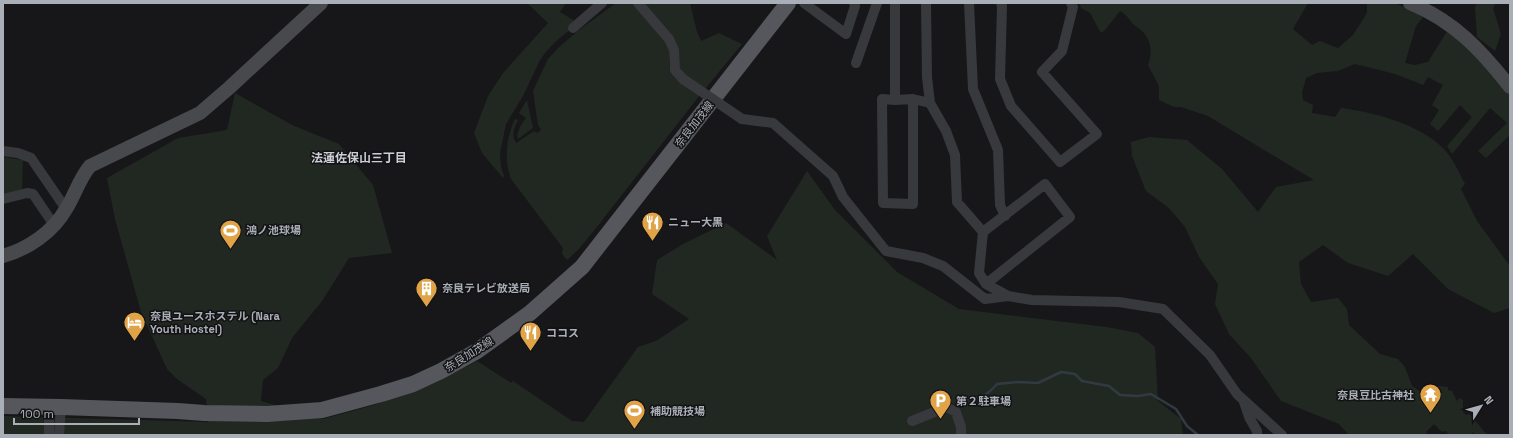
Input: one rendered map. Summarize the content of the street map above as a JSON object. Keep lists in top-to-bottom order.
{
  "streets": {
    "main road": ["奈良加茂線"]
  },
  "districts": ["法蓮佐保山三丁目"],
  "places": {
    "restaurant": ["ニュー大黒", "ココス"],
    "sports": ["鴻ノ池球場", "補助競技場"],
    "building": ["奈良テレビ放送局"],
    "hotel": ["奈良ユースホステル (Nara Youth Hostel)"],
    "temple": ["奈良豆比古神社"],
    "parking": ["第２駐車場"]
  },
  "scale_bar": "100 m",
  "north": "top right"
}
